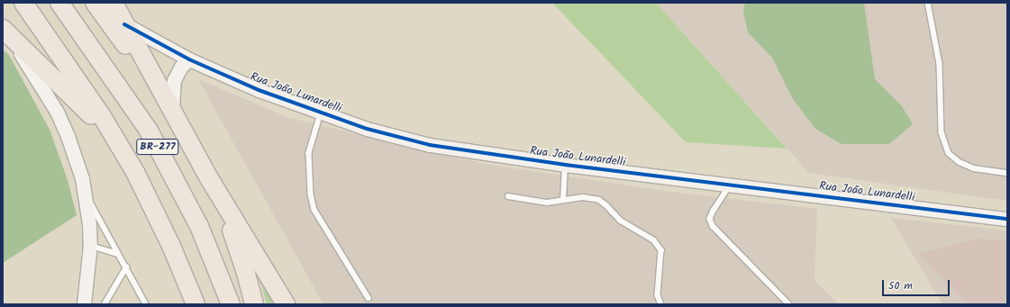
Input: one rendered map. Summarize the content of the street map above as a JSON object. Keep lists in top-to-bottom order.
{
  "streets": {
    "highway": ["BR-277"],
    "street": ["Rua João Lunardelli"]
  },
  "scale_bar": "50 m"
}
